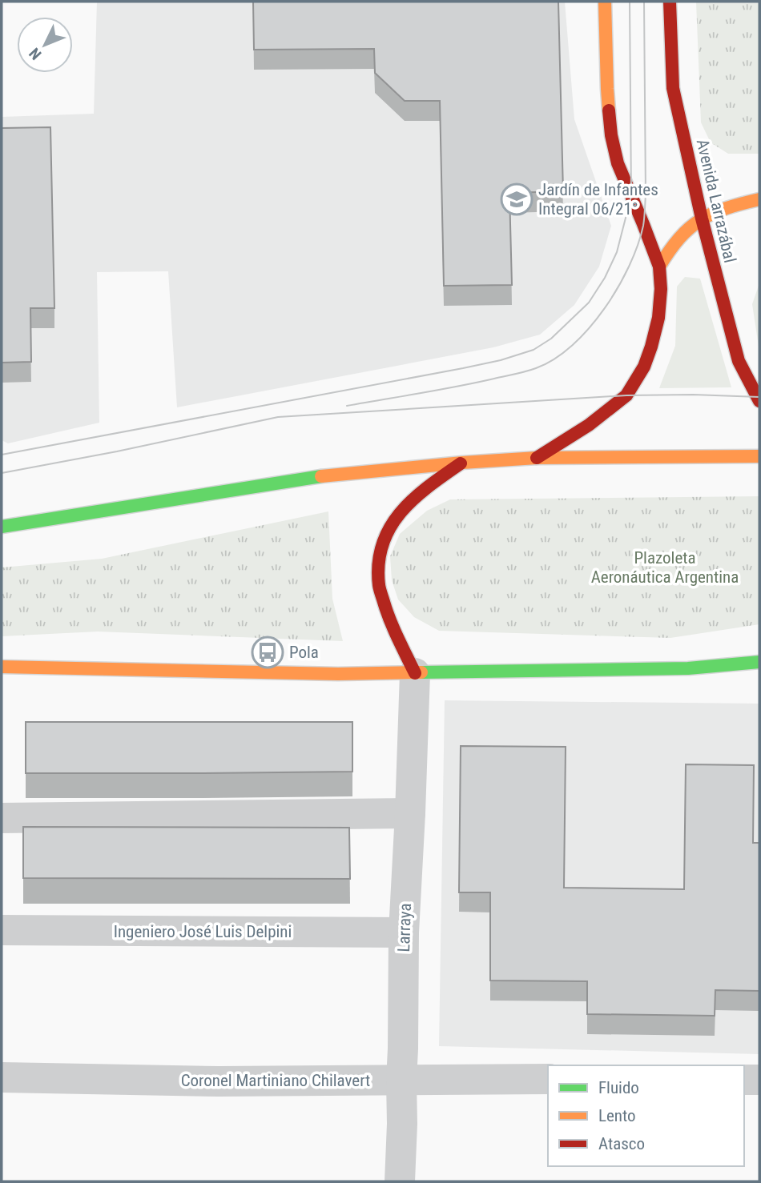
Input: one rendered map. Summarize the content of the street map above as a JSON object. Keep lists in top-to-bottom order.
{
  "streets": {
    "main road": ["Avenida Larrazábal"],
    "street": ["Larraya", "Ingeniero José Luis Delpini", "Coronel Martiniano Chilavert"]
  },
  "crossings": [
    ["Larraya", "Ingeniero José Luis Delpini"],
    ["Larraya", "Coronel Martiniano Chilavert"]
  ],
  "parks": ["Plazoleta Aeronáutica Argentina"],
  "places": {
    "school or university": ["Jardín de Infantes Integral 06/21°"],
    "bus stop": ["Pola"]
  },
  "legend": ["Fluido", "Lento", "Atasco"],
  "north": "bottom left"
}
